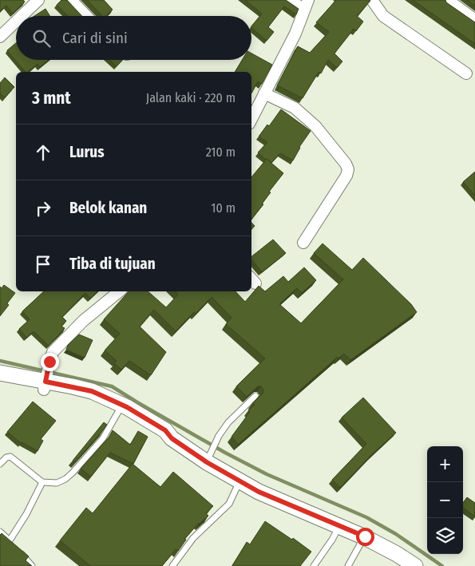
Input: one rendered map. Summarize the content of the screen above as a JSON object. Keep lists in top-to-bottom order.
{
  "page": {
    "search": "Cari di sini",
    "heading": ["3 mnt", "Jalan kaki · 220 m"],
    "list": [
      ["Lurus", "210 m"],
      ["Belok kanan", "10 m"],
      "Tiba di tujuan"
    ],
    "map_buttons": ["+", "−"]
  }
}
